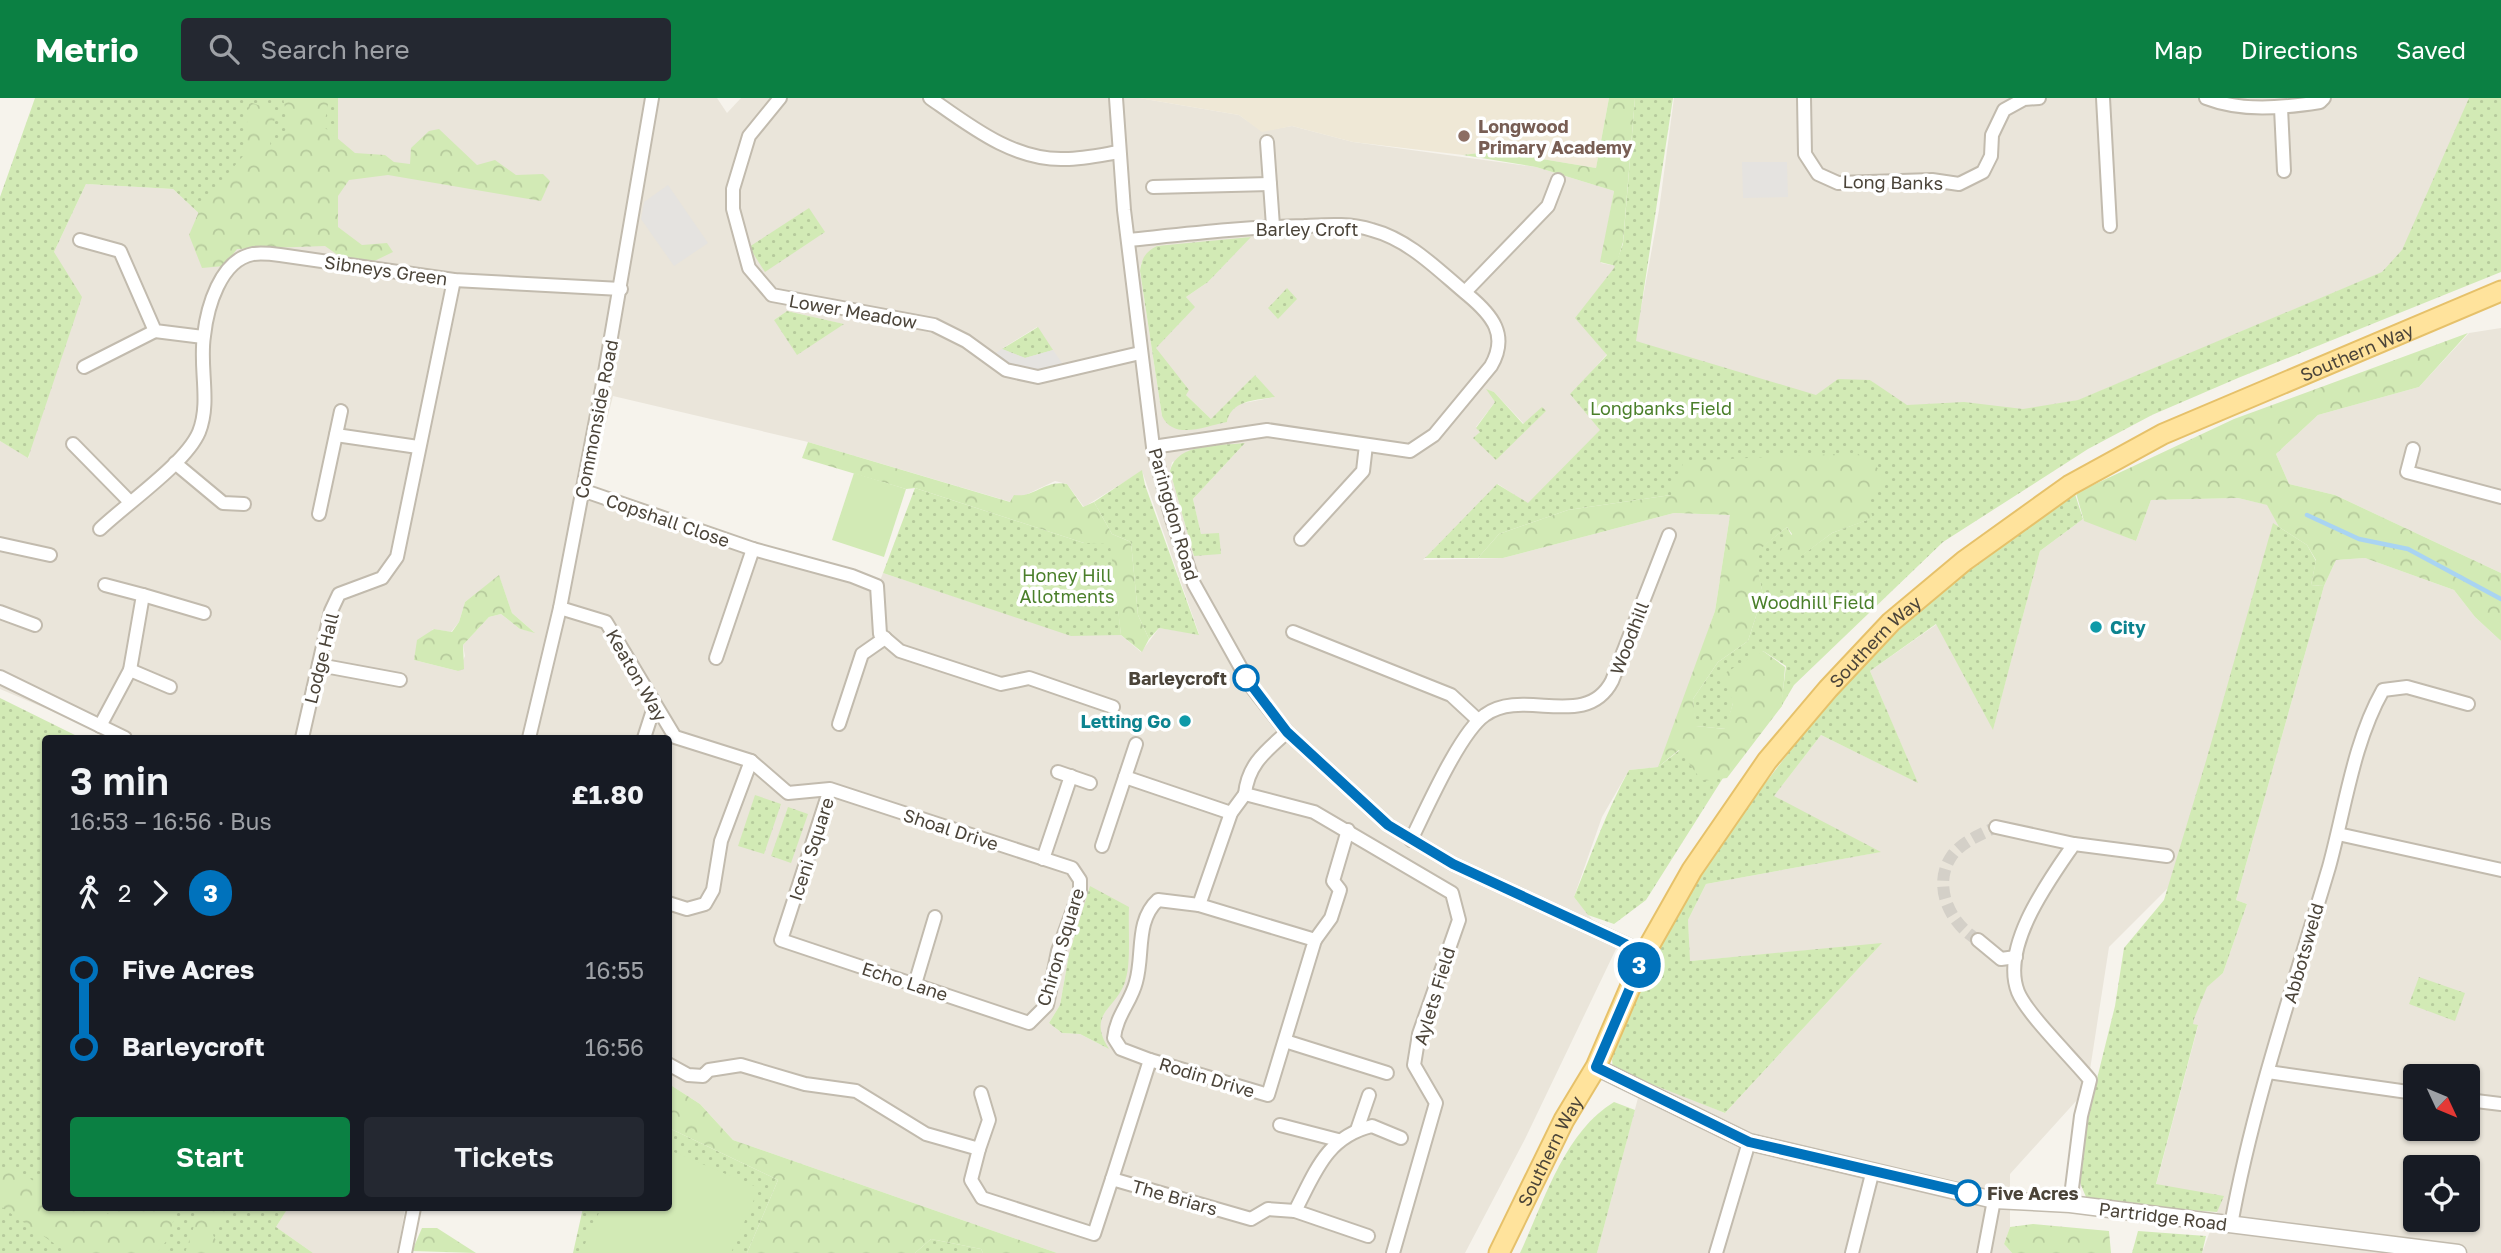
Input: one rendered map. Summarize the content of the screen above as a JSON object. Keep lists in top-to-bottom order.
{
  "streets": {
    "main road": ["Southern Way"],
    "street": [
      "Long Banks",
      "Barley Croft",
      "Sibneys Green",
      "Lower Meadow",
      "Commonside Road",
      "Paringdon Road",
      "Copshall Close",
      "Woodhill",
      "Lodge Hall",
      "Keaton Way",
      "Shoal Drive",
      "Iceni Square",
      "Chiron Square",
      "Abbotsweld",
      "Echo Lane",
      "Aylets Field",
      "Rodin Drive",
      "The Briars",
      "Partridge Road"
    ]
  },
  "crossings": [
    ["Barley Croft", "Paringdon Road"],
    ["Sibneys Green", "Commonside Road"],
    ["Sibneys Green", "Lodge Hall"],
    ["Lower Meadow", "Paringdon Road"],
    ["Southern Way", "Paringdon Road"],
    ["Southern Way", "Partridge Road"],
    ["Commonside Road", "Copshall Close"],
    ["Commonside Road", "Keaton Way"],
    ["Keaton Way", "Iceni Square"],
    ["Shoal Drive", "Iceni Square"],
    ["Shoal Drive", "Chiron Square"],
    ["Iceni Square", "Echo Lane"],
    ["Chiron Square", "Echo Lane"],
    ["Abbotsweld", "Partridge Road"],
    ["Aylets Field", "Rodin Drive"],
    ["Rodin Drive", "The Briars"]
  ],
  "parks": ["Longbanks Field", "Honey Hill Allotments", "Woodhill Field"],
  "places": [
    "Longwood Primary Academy",
    "City",
    "Barleycroft",
    "Letting Go",
    "Five Acres"
  ],
  "lines": ["bus line 3"],
  "north": "bottom right",
  "page": {
    "header": "Metrio",
    "search": "Search here",
    "nav": ["Map", "Directions", "Saved"],
    "on_map": "3",
    "heading": ["3 min", "16:53 – 16:56 · Bus", "£1.80"],
    "legs": ["2", "3"],
    "list": [
      {
        "name": "Five Acres",
        "value": "16:55"
      },
      {
        "name": "Barleycroft",
        "value": "16:56"
      }
    ],
    "buttons": ["Start", "Tickets"]
  }
}
